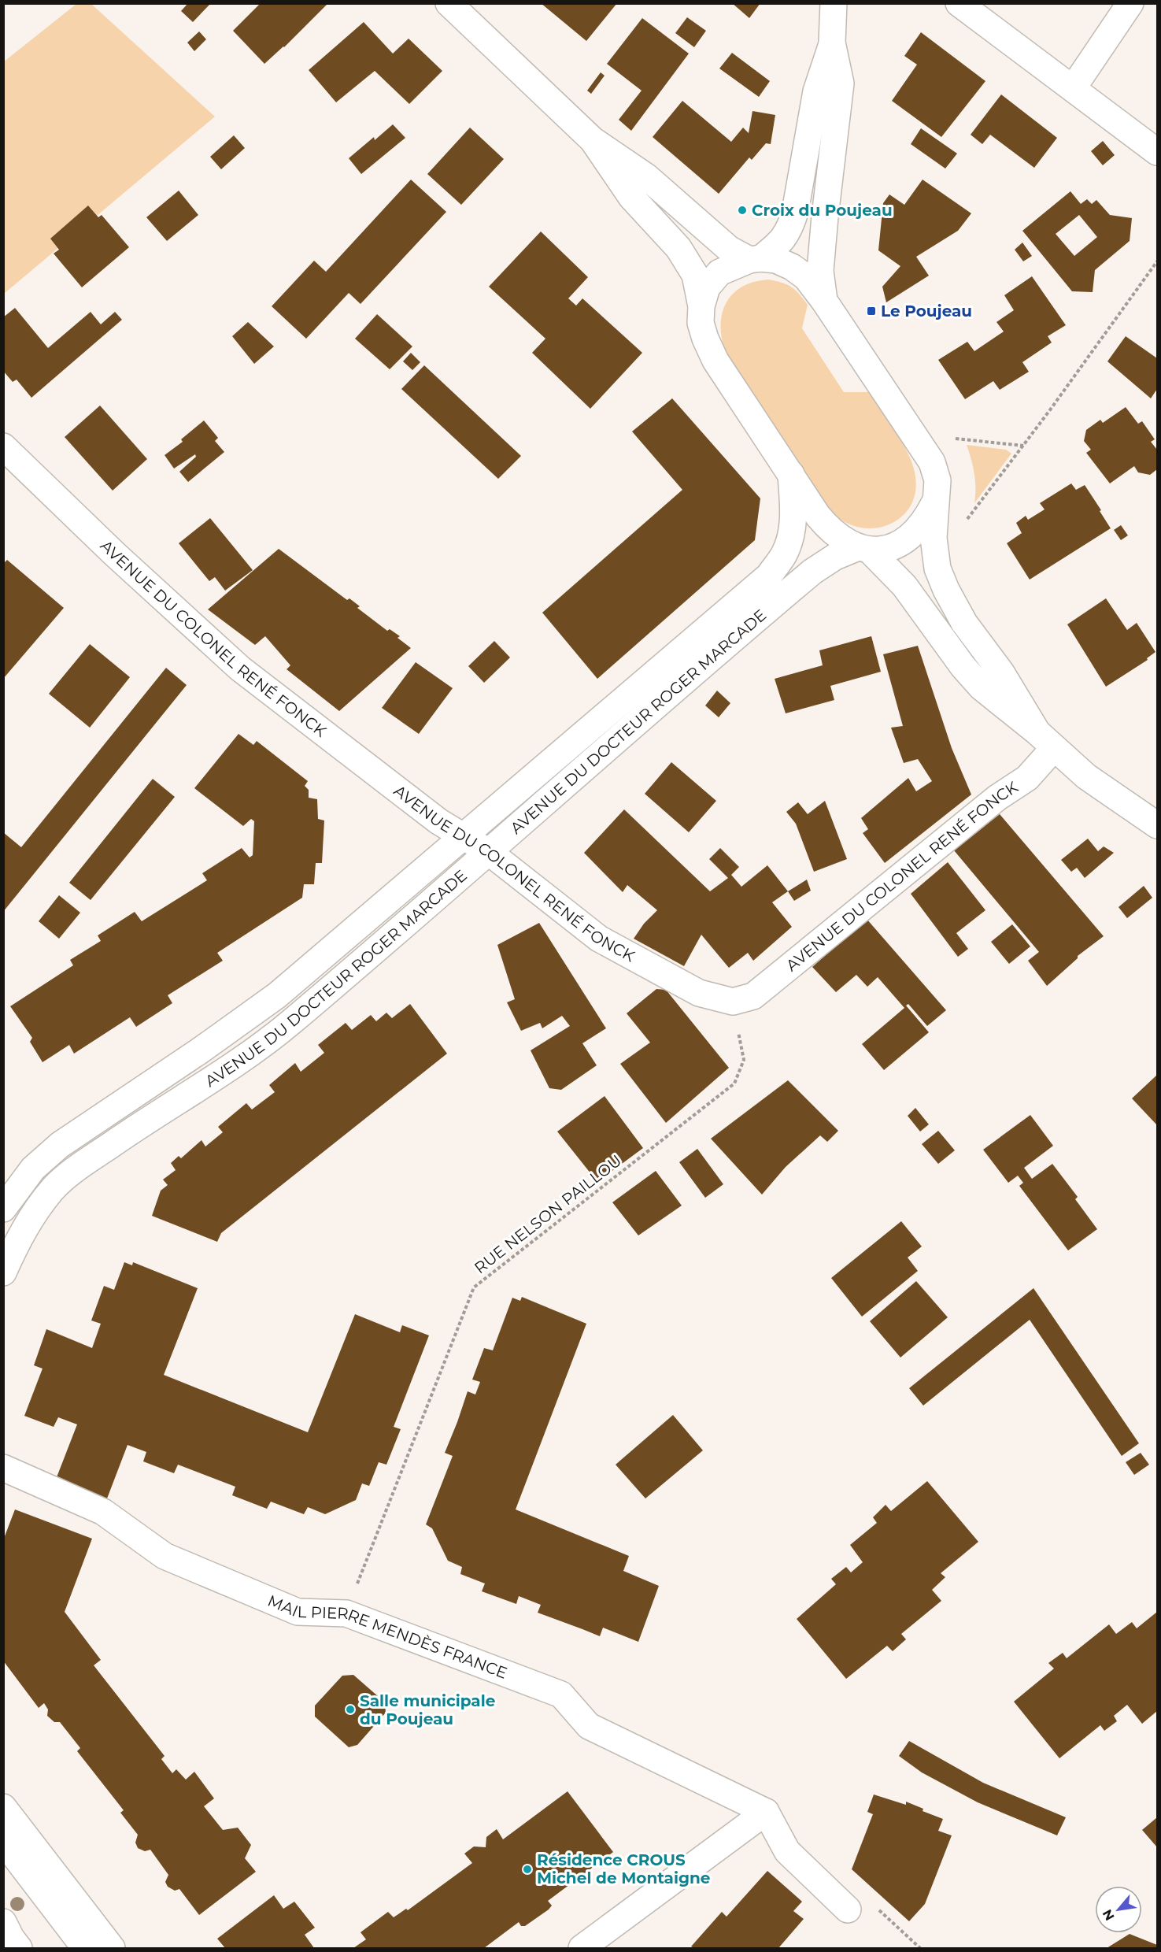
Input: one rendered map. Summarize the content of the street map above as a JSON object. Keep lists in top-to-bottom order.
{
  "streets": {
    "street": ["AVENUE DU COLONEL RENÉ FONCK", "AVENUE DU DOCTEUR ROGER MARCADE", "MAIL PIERRE MENDÈS FRANCE"],
    "path": ["RUE NELSON PAILLOU"]
  },
  "crossings": [
    ["AVENUE DU COLONEL RENÉ FONCK", "AVENUE DU DOCTEUR ROGER MARCADE"],
    ["AVENUE DU COLONEL RENÉ FONCK", "RUE NELSON PAILLOU"],
    ["RUE NELSON PAILLOU", "MAIL PIERRE MENDÈS FRANCE"]
  ],
  "places": {
    "other": ["Croix du Poujeau", "Salle municipale du Poujeau", "Résidence CROUS Michel de Montaigne"],
    "transit": ["Le Poujeau"]
  },
  "north": "bottom left"
}
